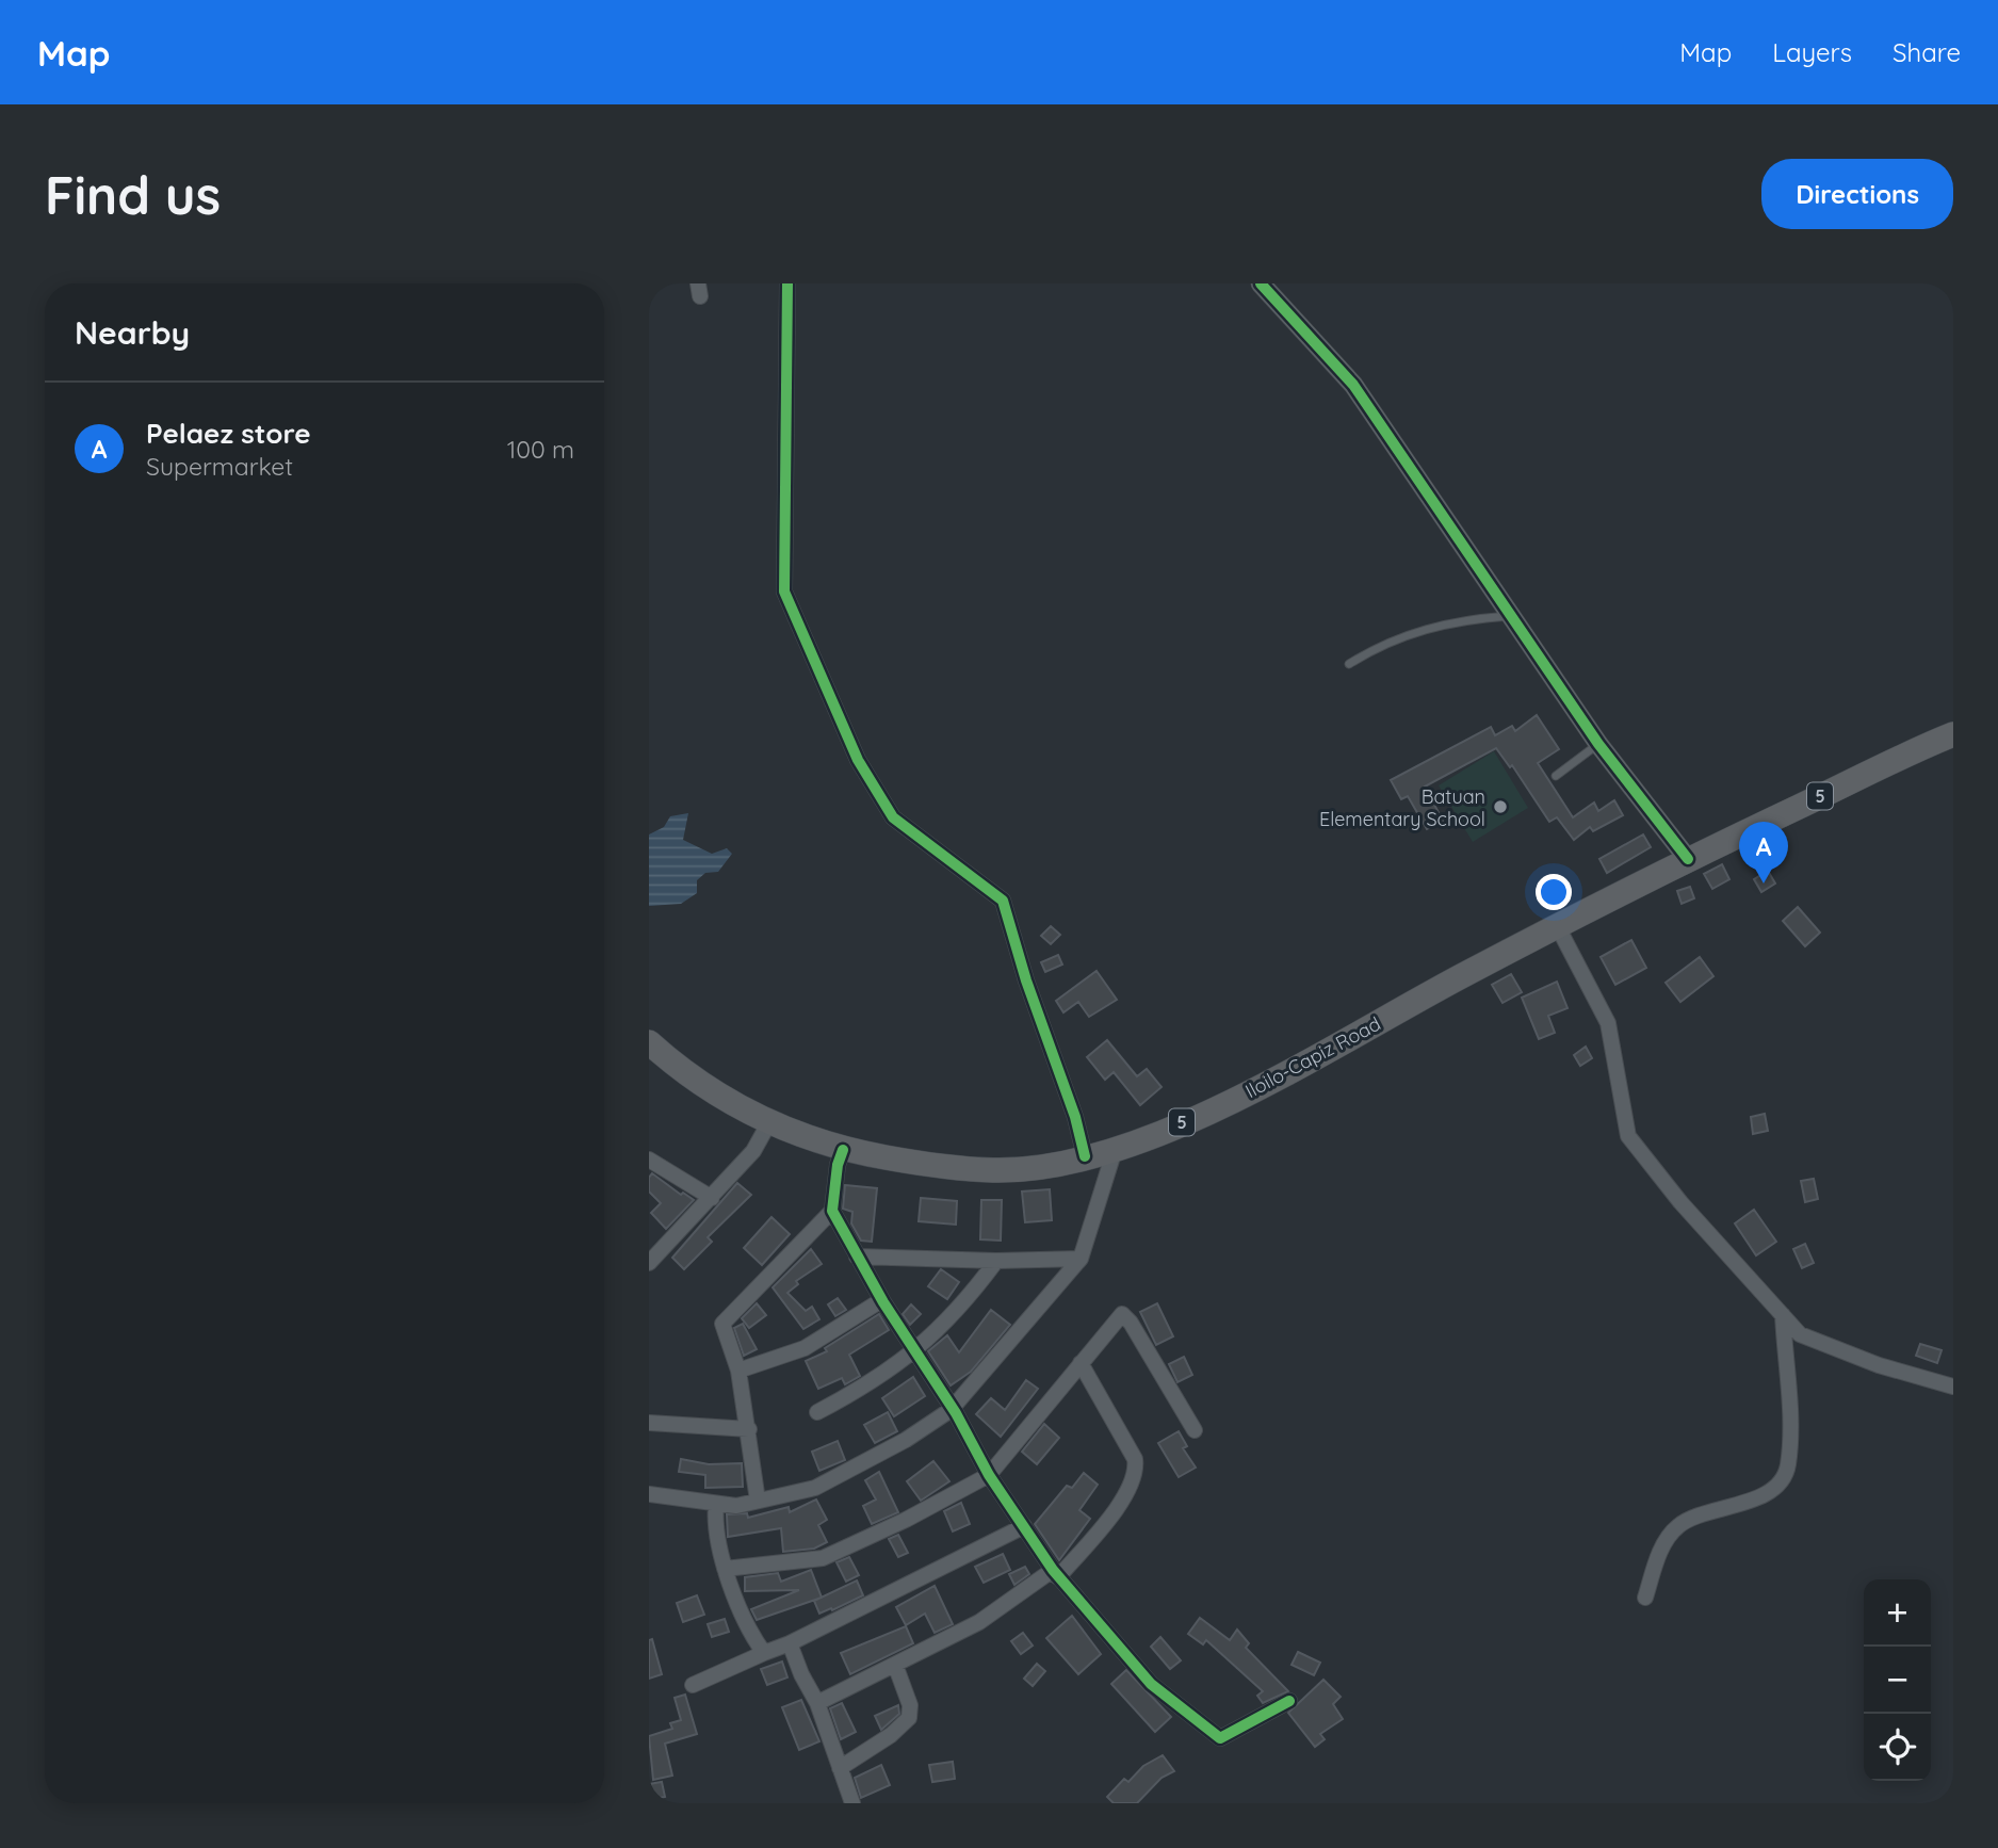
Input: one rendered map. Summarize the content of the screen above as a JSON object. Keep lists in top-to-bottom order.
{
  "streets": {
    "highway": ["5", "Iloilo-Capiz Road"]
  },
  "places": ["Batuan Elementary School"],
  "page": {
    "header": "Map",
    "nav": ["Map", "Layers", "Share"],
    "buttons": "Directions",
    "title": "Find us",
    "heading": "Nearby",
    "list": [
      {
        "mark": "A",
        "name": "Pelaez store",
        "note": "Supermarket",
        "value": "100 m"
      }
    ],
    "pins": "A",
    "map_buttons": ["+", "−"]
  }
}
